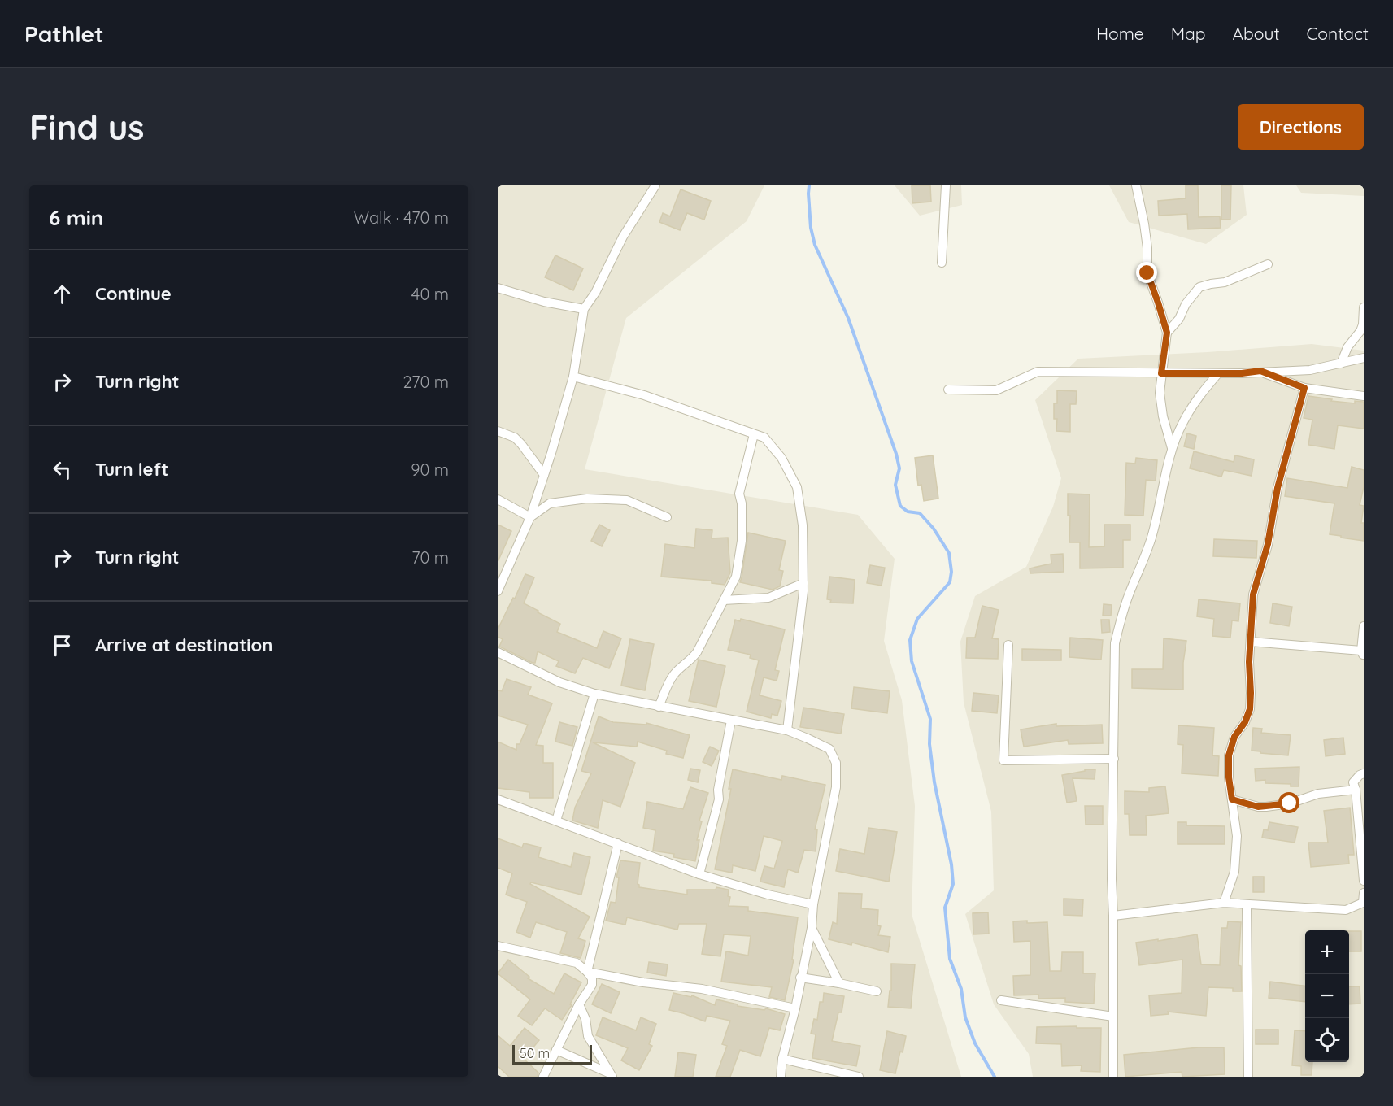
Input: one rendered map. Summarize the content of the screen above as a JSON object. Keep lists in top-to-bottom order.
{
  "scale_bar": "50 m",
  "page": {
    "header": "Pathlet",
    "nav": [
      "Home",
      "Map",
      "About",
      "Contact"
    ],
    "buttons": "Directions",
    "title": "Find us",
    "heading": ["6 min", "Walk · 470 m"],
    "list": [
      ["Continue", "40 m"],
      ["Turn right", "270 m"],
      ["Turn left", "90 m"],
      ["Turn right", "70 m"],
      "Arrive at destination"
    ],
    "map_buttons": ["+", "−"],
    "scale": "50 m"
  }
}
